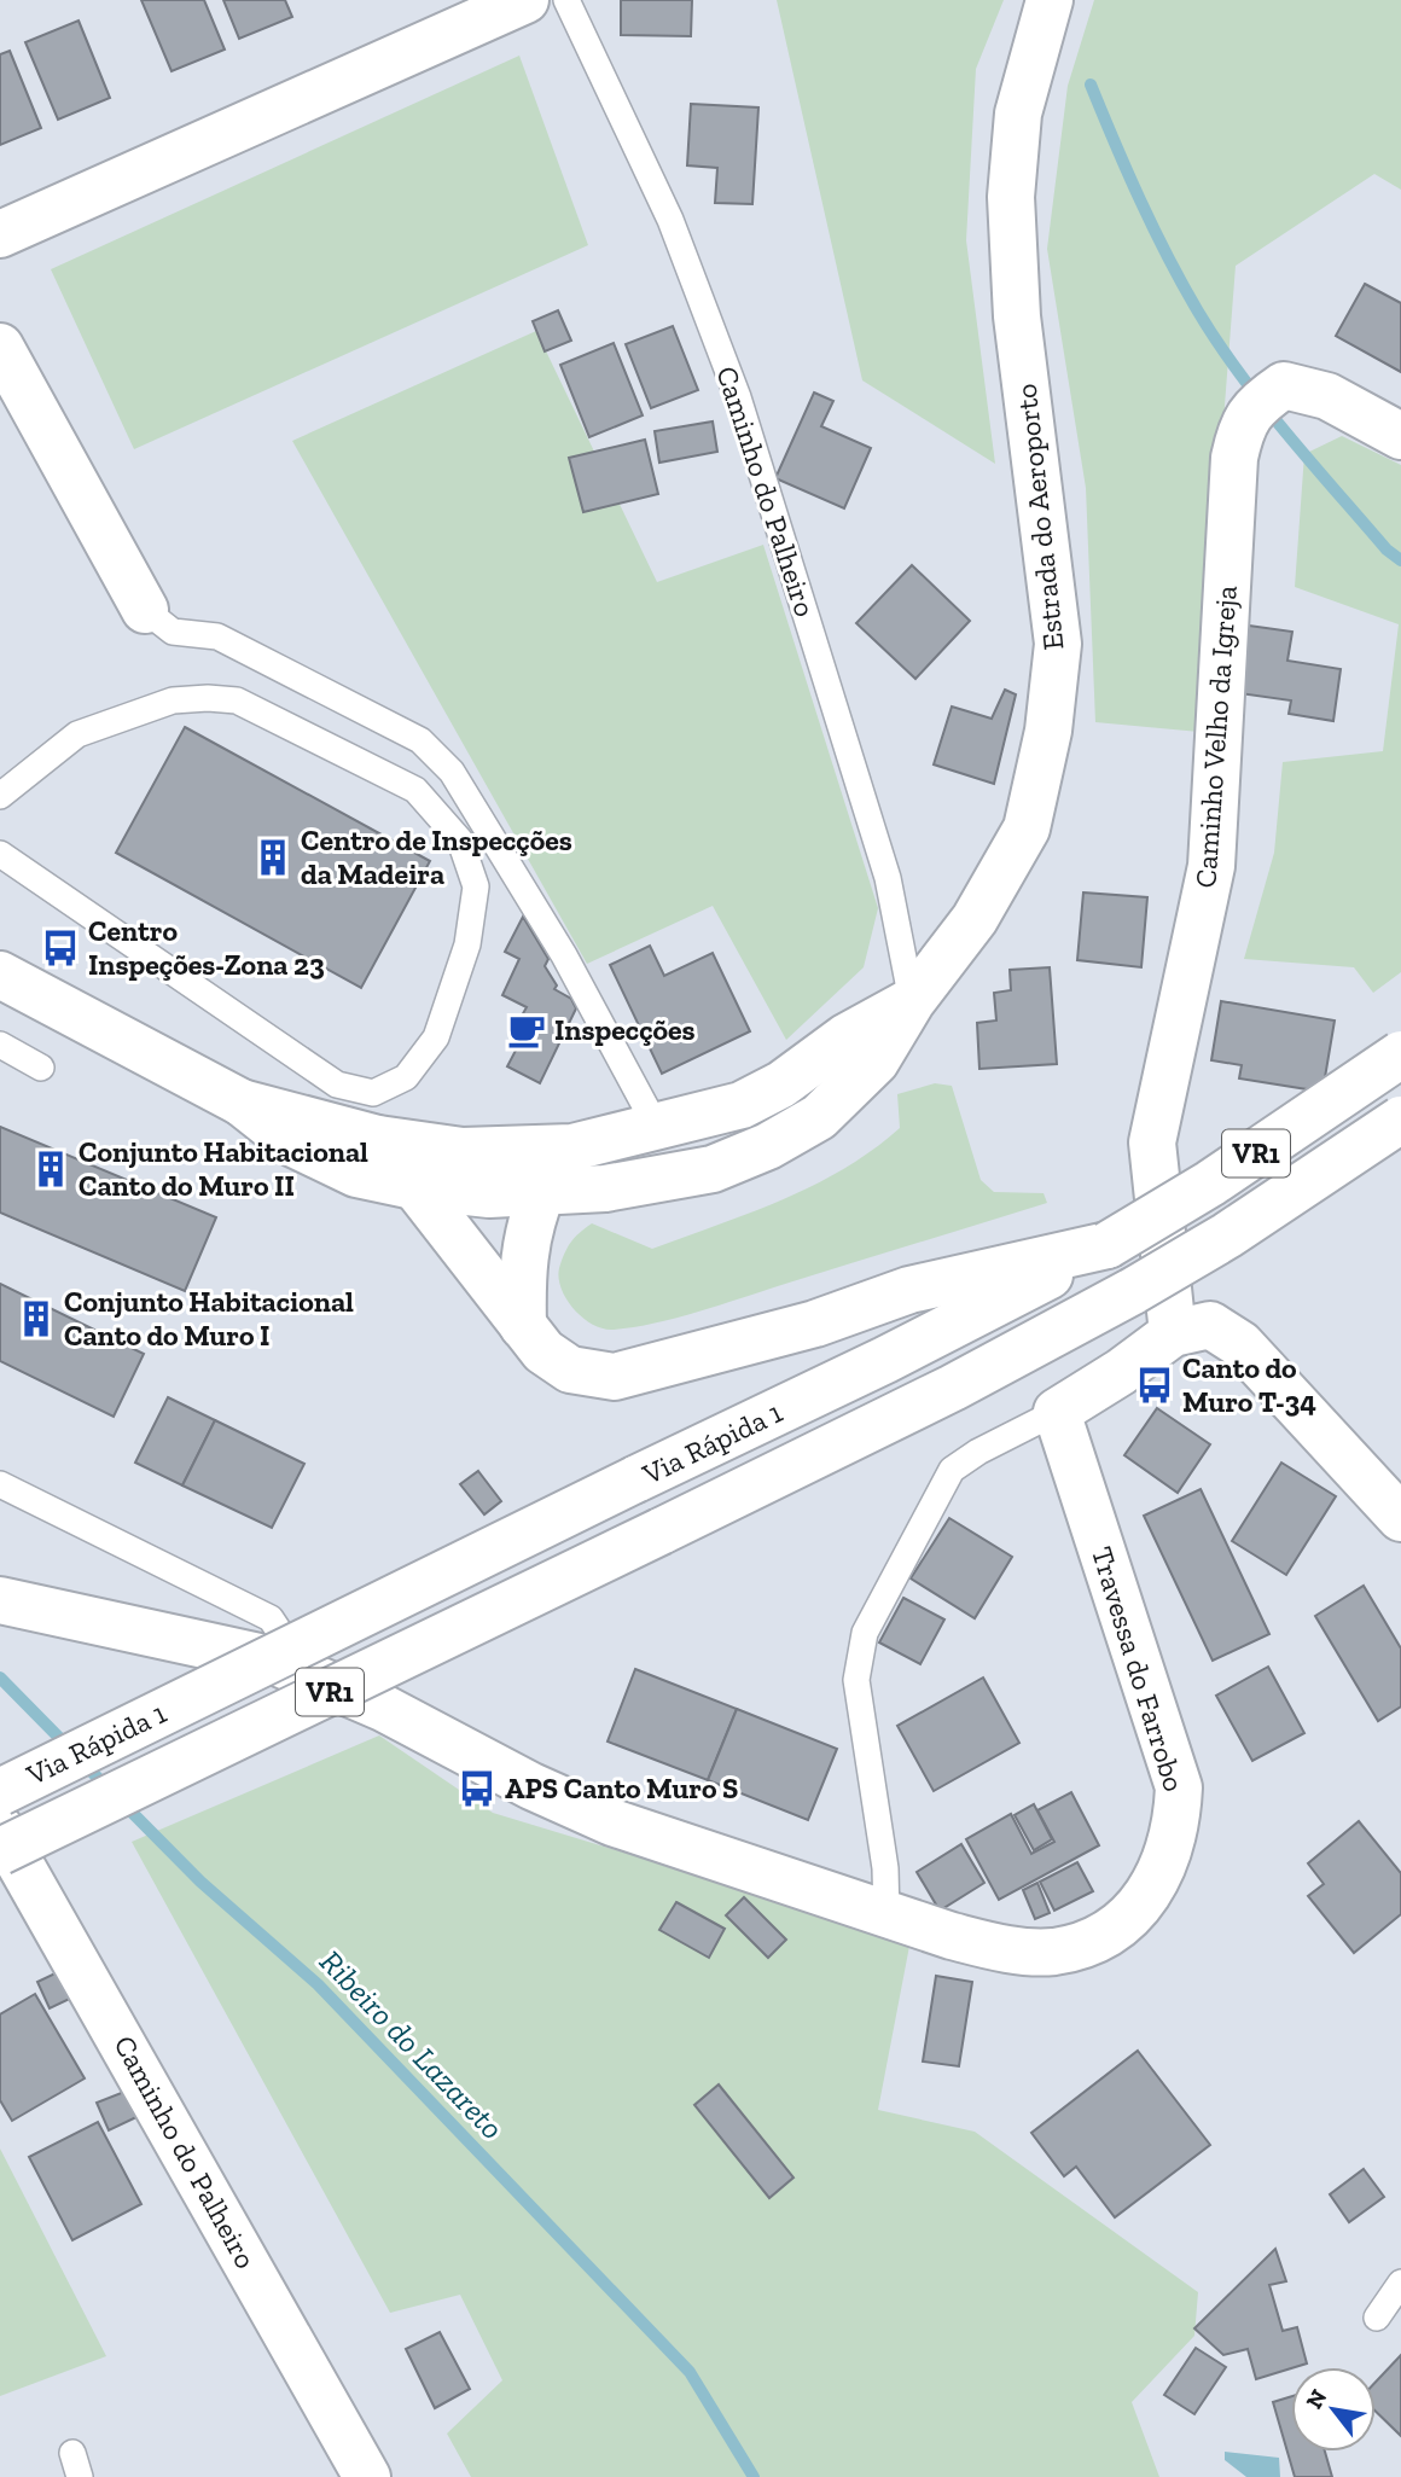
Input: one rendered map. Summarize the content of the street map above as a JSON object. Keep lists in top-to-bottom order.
{
  "streets": {
    "main road": [
      "Caminho do Palheiro",
      "Estrada do Aeroporto",
      "Caminho Velho da Igreja",
      "VR1",
      "Via Rápida 1",
      "Travessa do Farrobo"
    ]
  },
  "crossings": [
    ["Caminho do Palheiro", "Estrada do Aeroporto"]
  ],
  "water": ["Ribeiro do Lazareto"],
  "places": {
    "building": ["Centro de Inspecções da Madeira", "Conjunto Habitacional Canto do Muro II", "Conjunto Habitacional Canto do Muro I"],
    "bus stop": ["Centro Inspeções-Zona 23", "Canto do Muro T-34", "APS Canto Muro S"],
    "cafe": ["Inspecções"]
  },
  "north": "top left"
}
